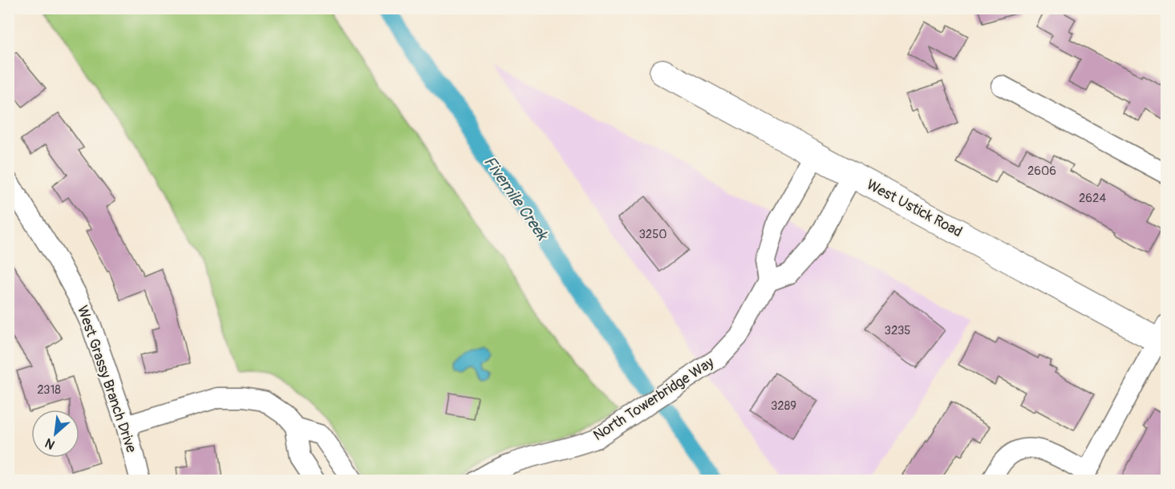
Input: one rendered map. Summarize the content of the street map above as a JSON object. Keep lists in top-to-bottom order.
{
  "streets": {
    "main road": ["West Ustick Road"],
    "street": ["West Grassy Branch Drive", "North Towerbridge Way"]
  },
  "water": ["Fivemile Creek"],
  "house_numbers": [
    "2606",
    "2624",
    "3250",
    "3235",
    "2318",
    "3289"
  ],
  "north": "bottom left"
}
